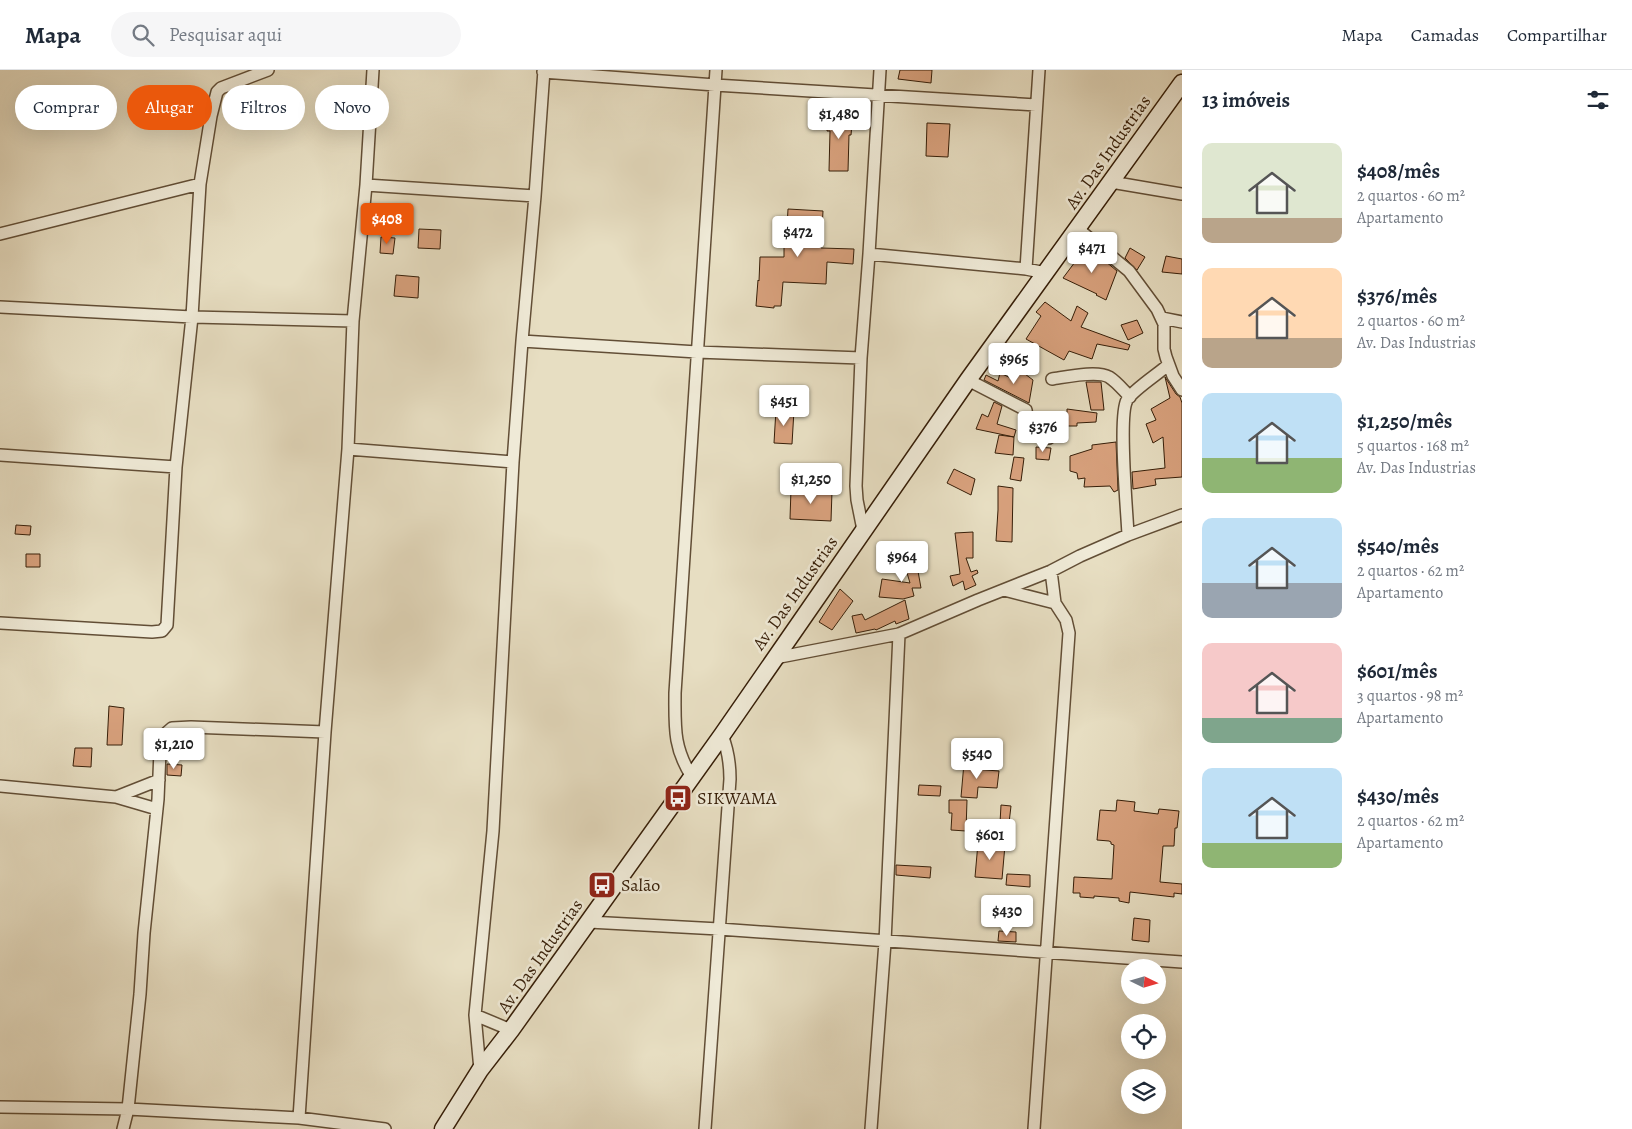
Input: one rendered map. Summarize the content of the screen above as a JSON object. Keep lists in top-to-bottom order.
{
  "streets": {
    "main road": ["Av. Das Industrias"]
  },
  "places": {
    "bus stop": ["SIKWAMA", "Salão"]
  },
  "north": "right",
  "page": {
    "header": "Mapa",
    "search": "Pesquisar aqui",
    "nav": ["Mapa", "Camadas", "Compartilhar"],
    "heading": "13 imóveis",
    "chip": [
      "Comprar",
      "Alugar",
      "Filtros",
      "Novo"
    ],
    "price": [
      "$1,480",
      "$408",
      "$472",
      "$471",
      "$965",
      "$451",
      "$376",
      "$1,250",
      "$964",
      "$1,210",
      "$540",
      "$601",
      "$430"
    ],
    "list": [
      {
        "name": "$408/mês",
        "note": "2 quartos · 60 m² · Apartamento"
      },
      {
        "name": "$376/mês",
        "note": "2 quartos · 60 m² · Av. Das Industrias"
      },
      {
        "name": "$1,250/mês",
        "note": "5 quartos · 168 m² · Av. Das Industrias"
      },
      {
        "name": "$540/mês",
        "note": "2 quartos · 62 m² · Apartamento"
      },
      {
        "name": "$601/mês",
        "note": "3 quartos · 98 m² · Apartamento"
      },
      {
        "name": "$430/mês",
        "note": "2 quartos · 62 m² · Apartamento"
      }
    ]
  }
}
